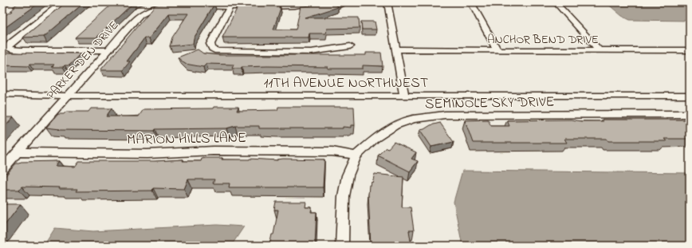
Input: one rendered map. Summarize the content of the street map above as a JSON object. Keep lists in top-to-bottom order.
{
  "streets": {
    "street": [
      "ANCHOR BEND DRIVE",
      "PARKER DEN DRIVE",
      "11TH AVENUE NORTHWEST",
      "SEMINOLE SKY DRIVE",
      "MARION HILLS LANE"
    ]
  },
  "crossings": [
    ["PARKER DEN DRIVE", "11TH AVENUE NORTHWEST"],
    ["PARKER DEN DRIVE", "MARION HILLS LANE"],
    ["SEMINOLE SKY DRIVE", "MARION HILLS LANE"]
  ]
}
